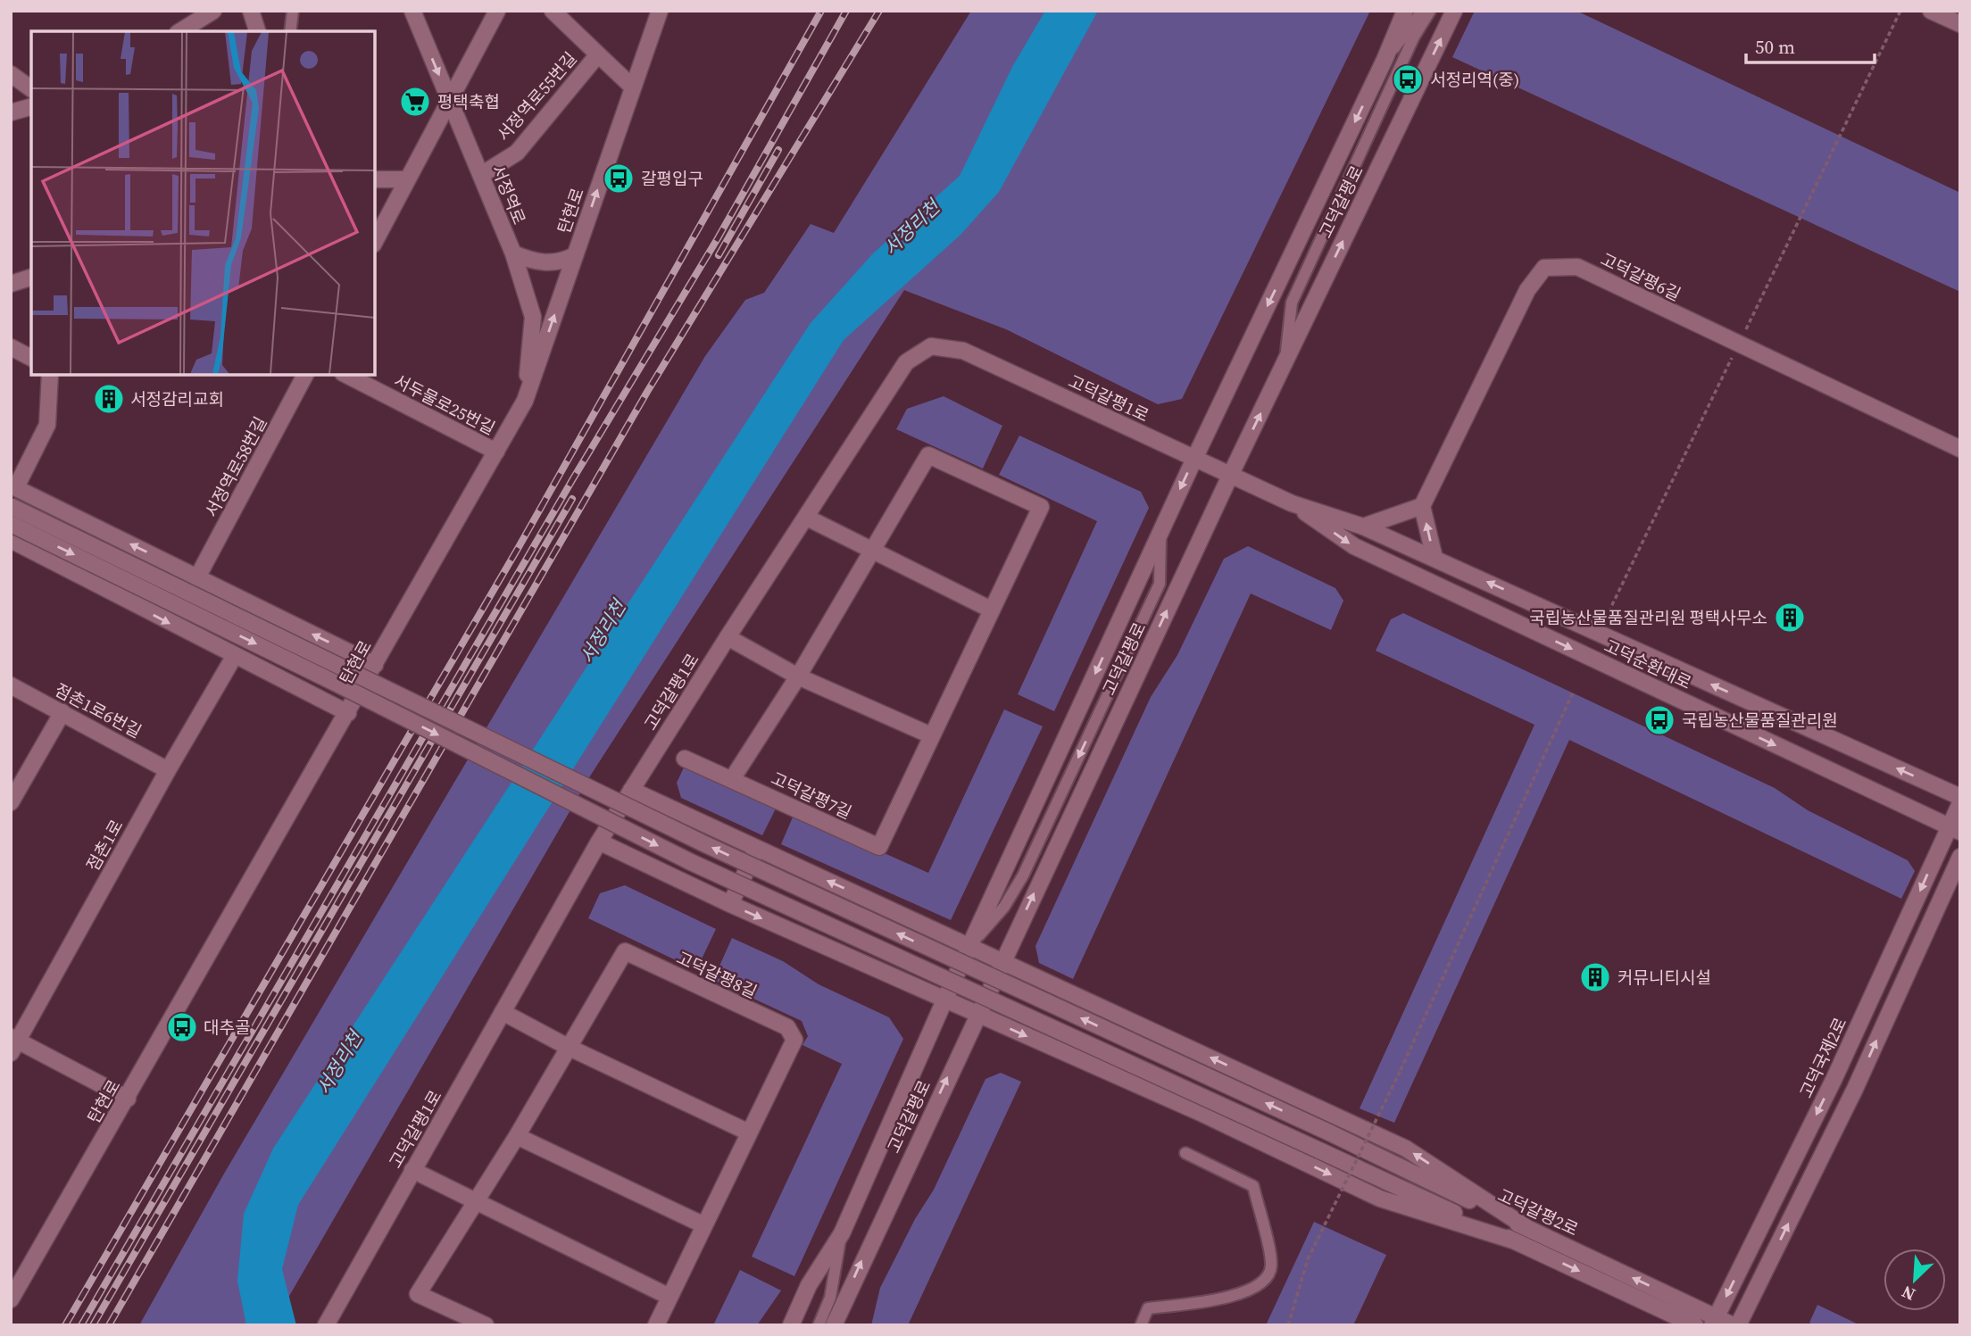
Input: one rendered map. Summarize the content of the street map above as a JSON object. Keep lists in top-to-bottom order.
{
  "streets": {
    "street": [
      "서정역로55번길",
      "서정역로",
      "고덕갈평로",
      "탄현로",
      "고덕갈평6길",
      "고덕갈평1로",
      "서두물로25번길",
      "서정역로58번길",
      "고덕순환대로",
      "점촌1로6번길",
      "고덕갈평7길",
      "점촌1로",
      "고덕갈평8길",
      "고덕국제2로",
      "고덕갈평2로"
    ]
  },
  "crossings": [
    ["서정역로55번길", "서정역로"],
    ["서정역로", "탄현로"],
    ["고덕갈평로", "고덕갈평1로"],
    ["고덕갈평로", "고덕순환대로"],
    ["탄현로", "서두물로25번길"],
    ["고덕갈평1로", "고덕순환대로"],
    ["고덕순환대로", "고덕국제2로"],
    ["점촌1로6번길", "점촌1로"],
    ["고덕국제2로", "고덕갈평2로"]
  ],
  "water": ["서정리천"],
  "places": {
    "bus stop": [
      "서정리역(중)",
      "갈평입구",
      "국립농산물품질관리원",
      "대추골"
    ],
    "supermarket": ["평택축협"],
    "building": ["서정감리교회", "국립농산물품질관리원 평택사무소", "커뮤니티시설"]
  },
  "scale_bar": "50 m",
  "north": "bottom left"
}
